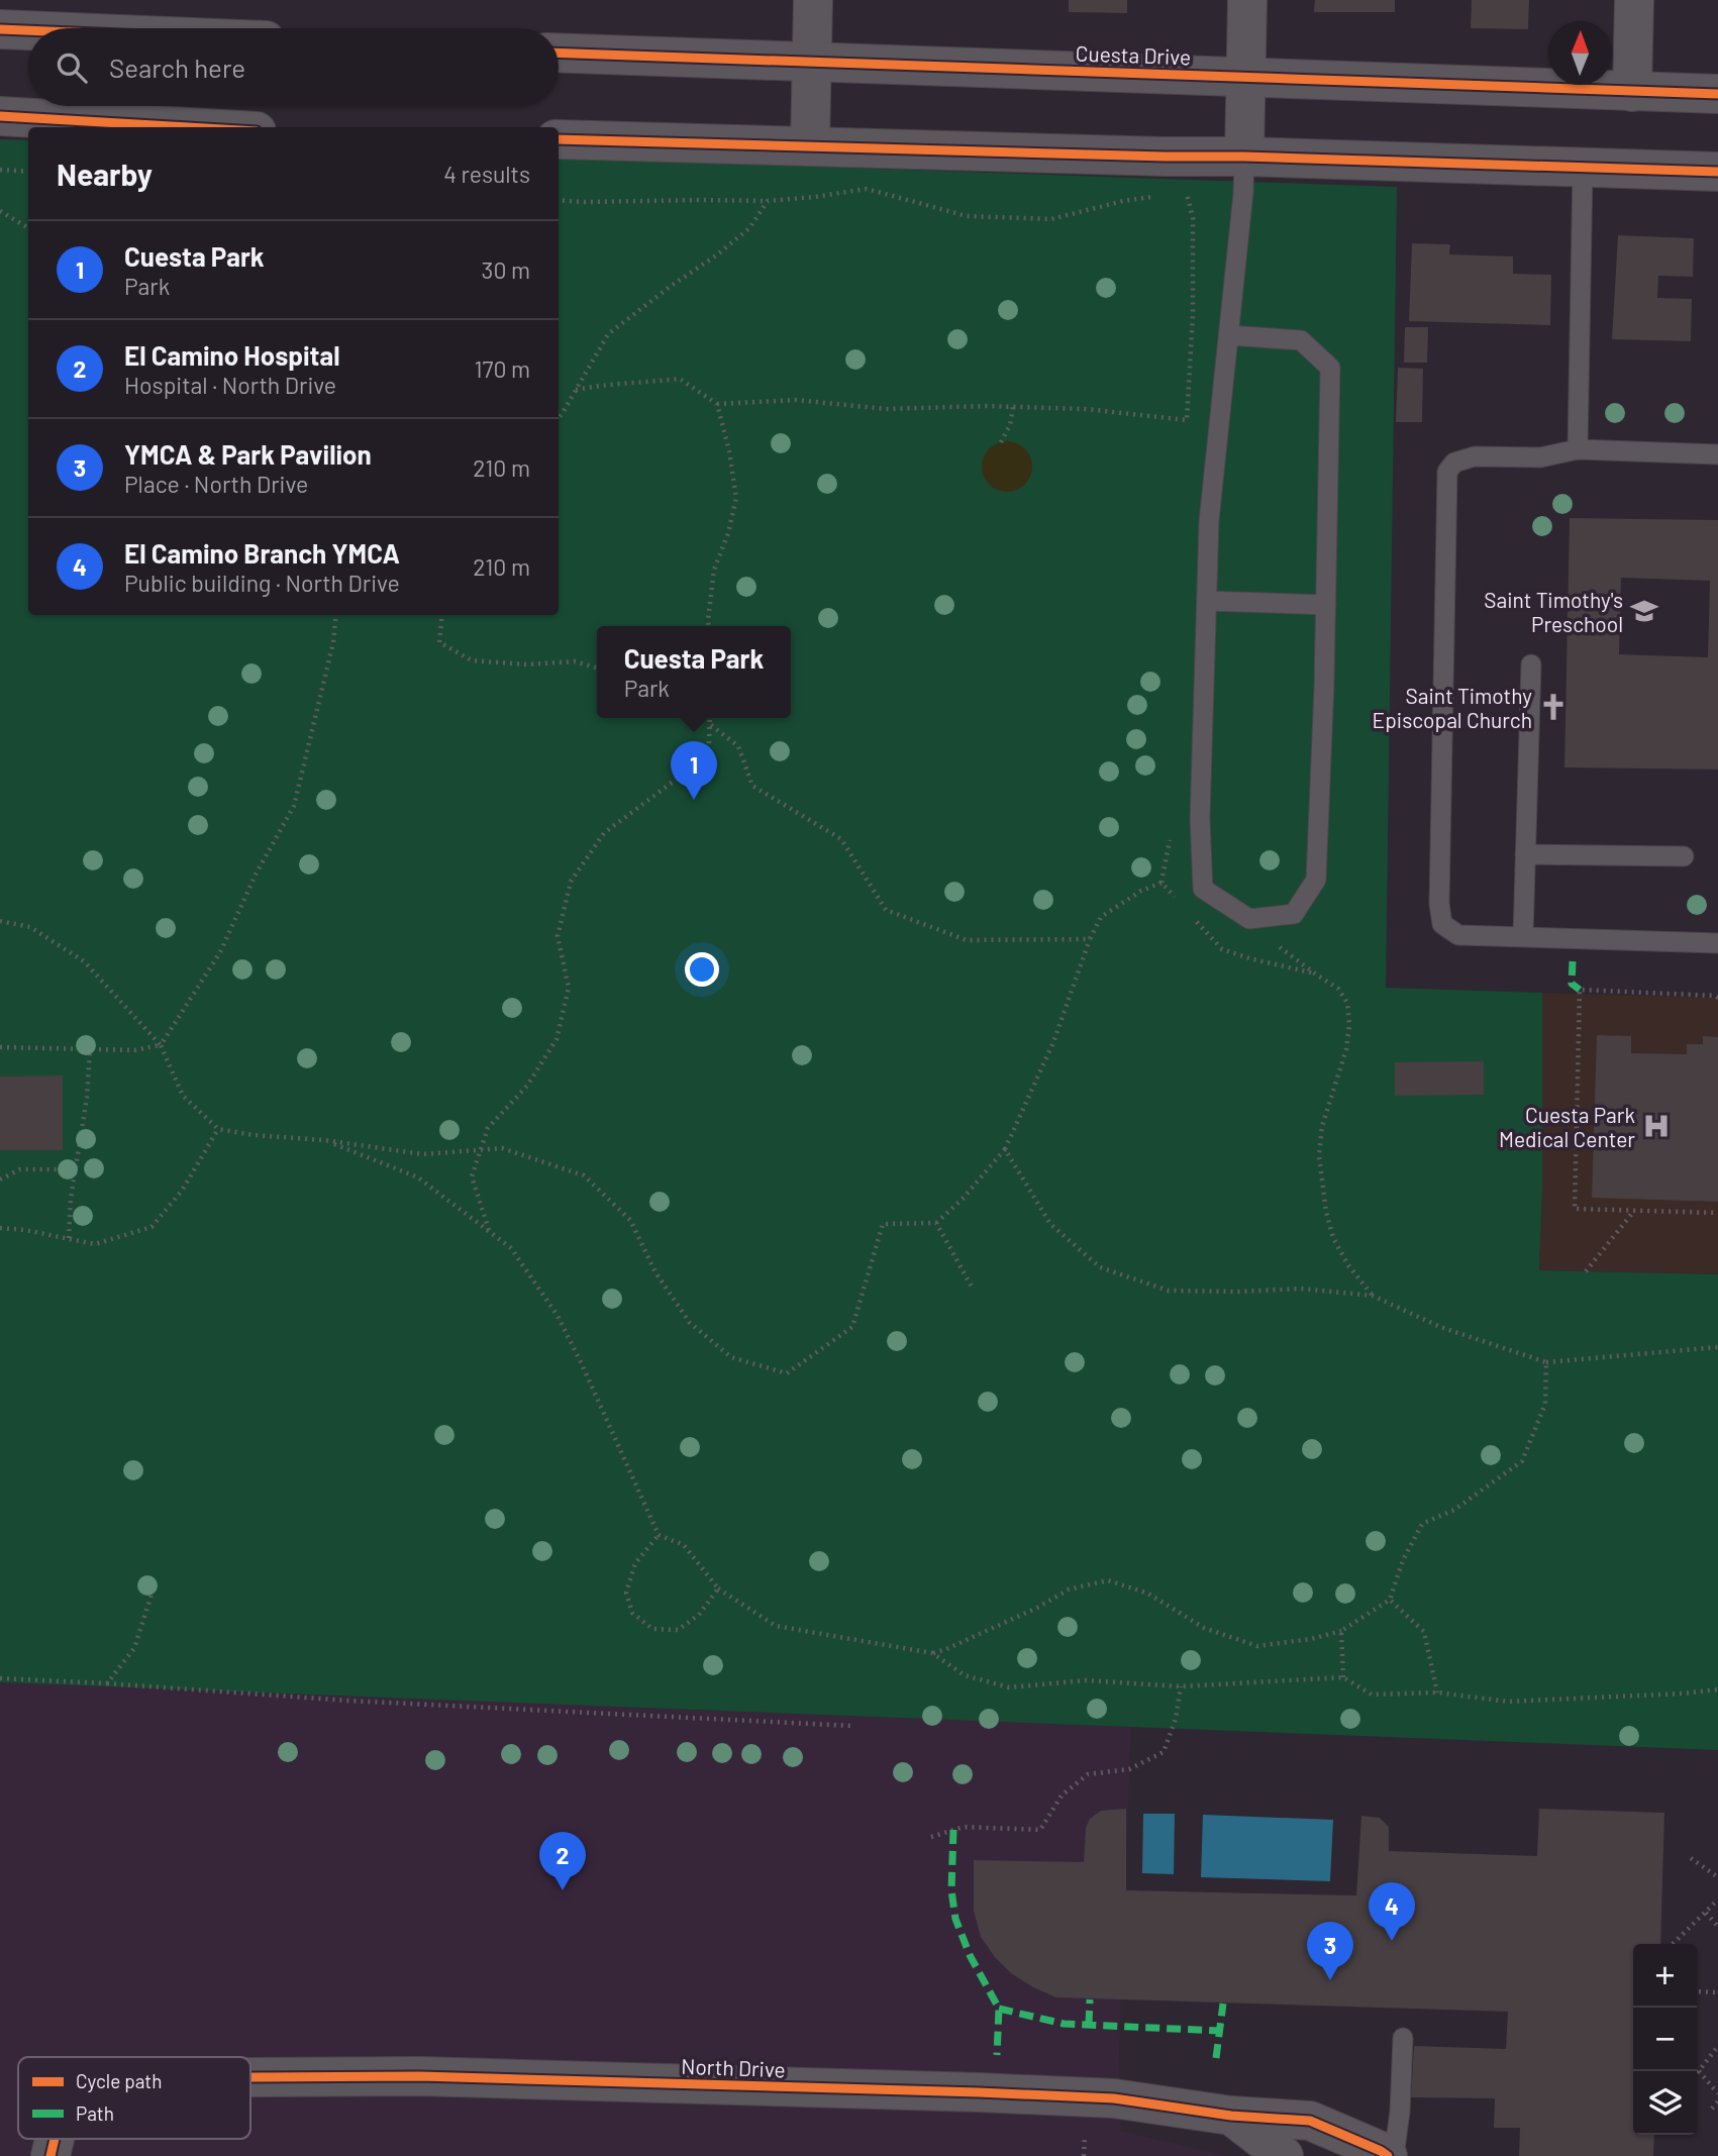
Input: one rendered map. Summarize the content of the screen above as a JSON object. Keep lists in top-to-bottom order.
{
  "streets": {
    "main road": ["Cuesta Drive", "North Drive"]
  },
  "places": {
    "school or university": ["Saint Timothy's Preschool"],
    "church": ["Saint Timothy Episcopal Church"],
    "hospital": ["Cuesta Park Medical Center"]
  },
  "legend": ["Cycle path", "Path"],
  "north": "top",
  "page": {
    "search": "Search here",
    "heading": ["Nearby", "4 results"],
    "list": [
      {
        "mark": "1",
        "name": "Cuesta Park",
        "note": "Park",
        "value": "30 m"
      },
      {
        "mark": "2",
        "name": "El Camino Hospital",
        "note": "Hospital · North Drive",
        "value": "170 m"
      },
      {
        "mark": "3",
        "name": "YMCA & Park Pavilion",
        "note": "Place · North Drive",
        "value": "210 m"
      },
      {
        "mark": "4",
        "name": "El Camino Branch YMCA",
        "note": "Public building · North Drive",
        "value": "210 m"
      }
    ],
    "popup": ["Cuesta Park", "Park"],
    "pins": [
      "1",
      "2",
      "4",
      "3"
    ],
    "map_buttons": ["+", "−"]
  }
}
